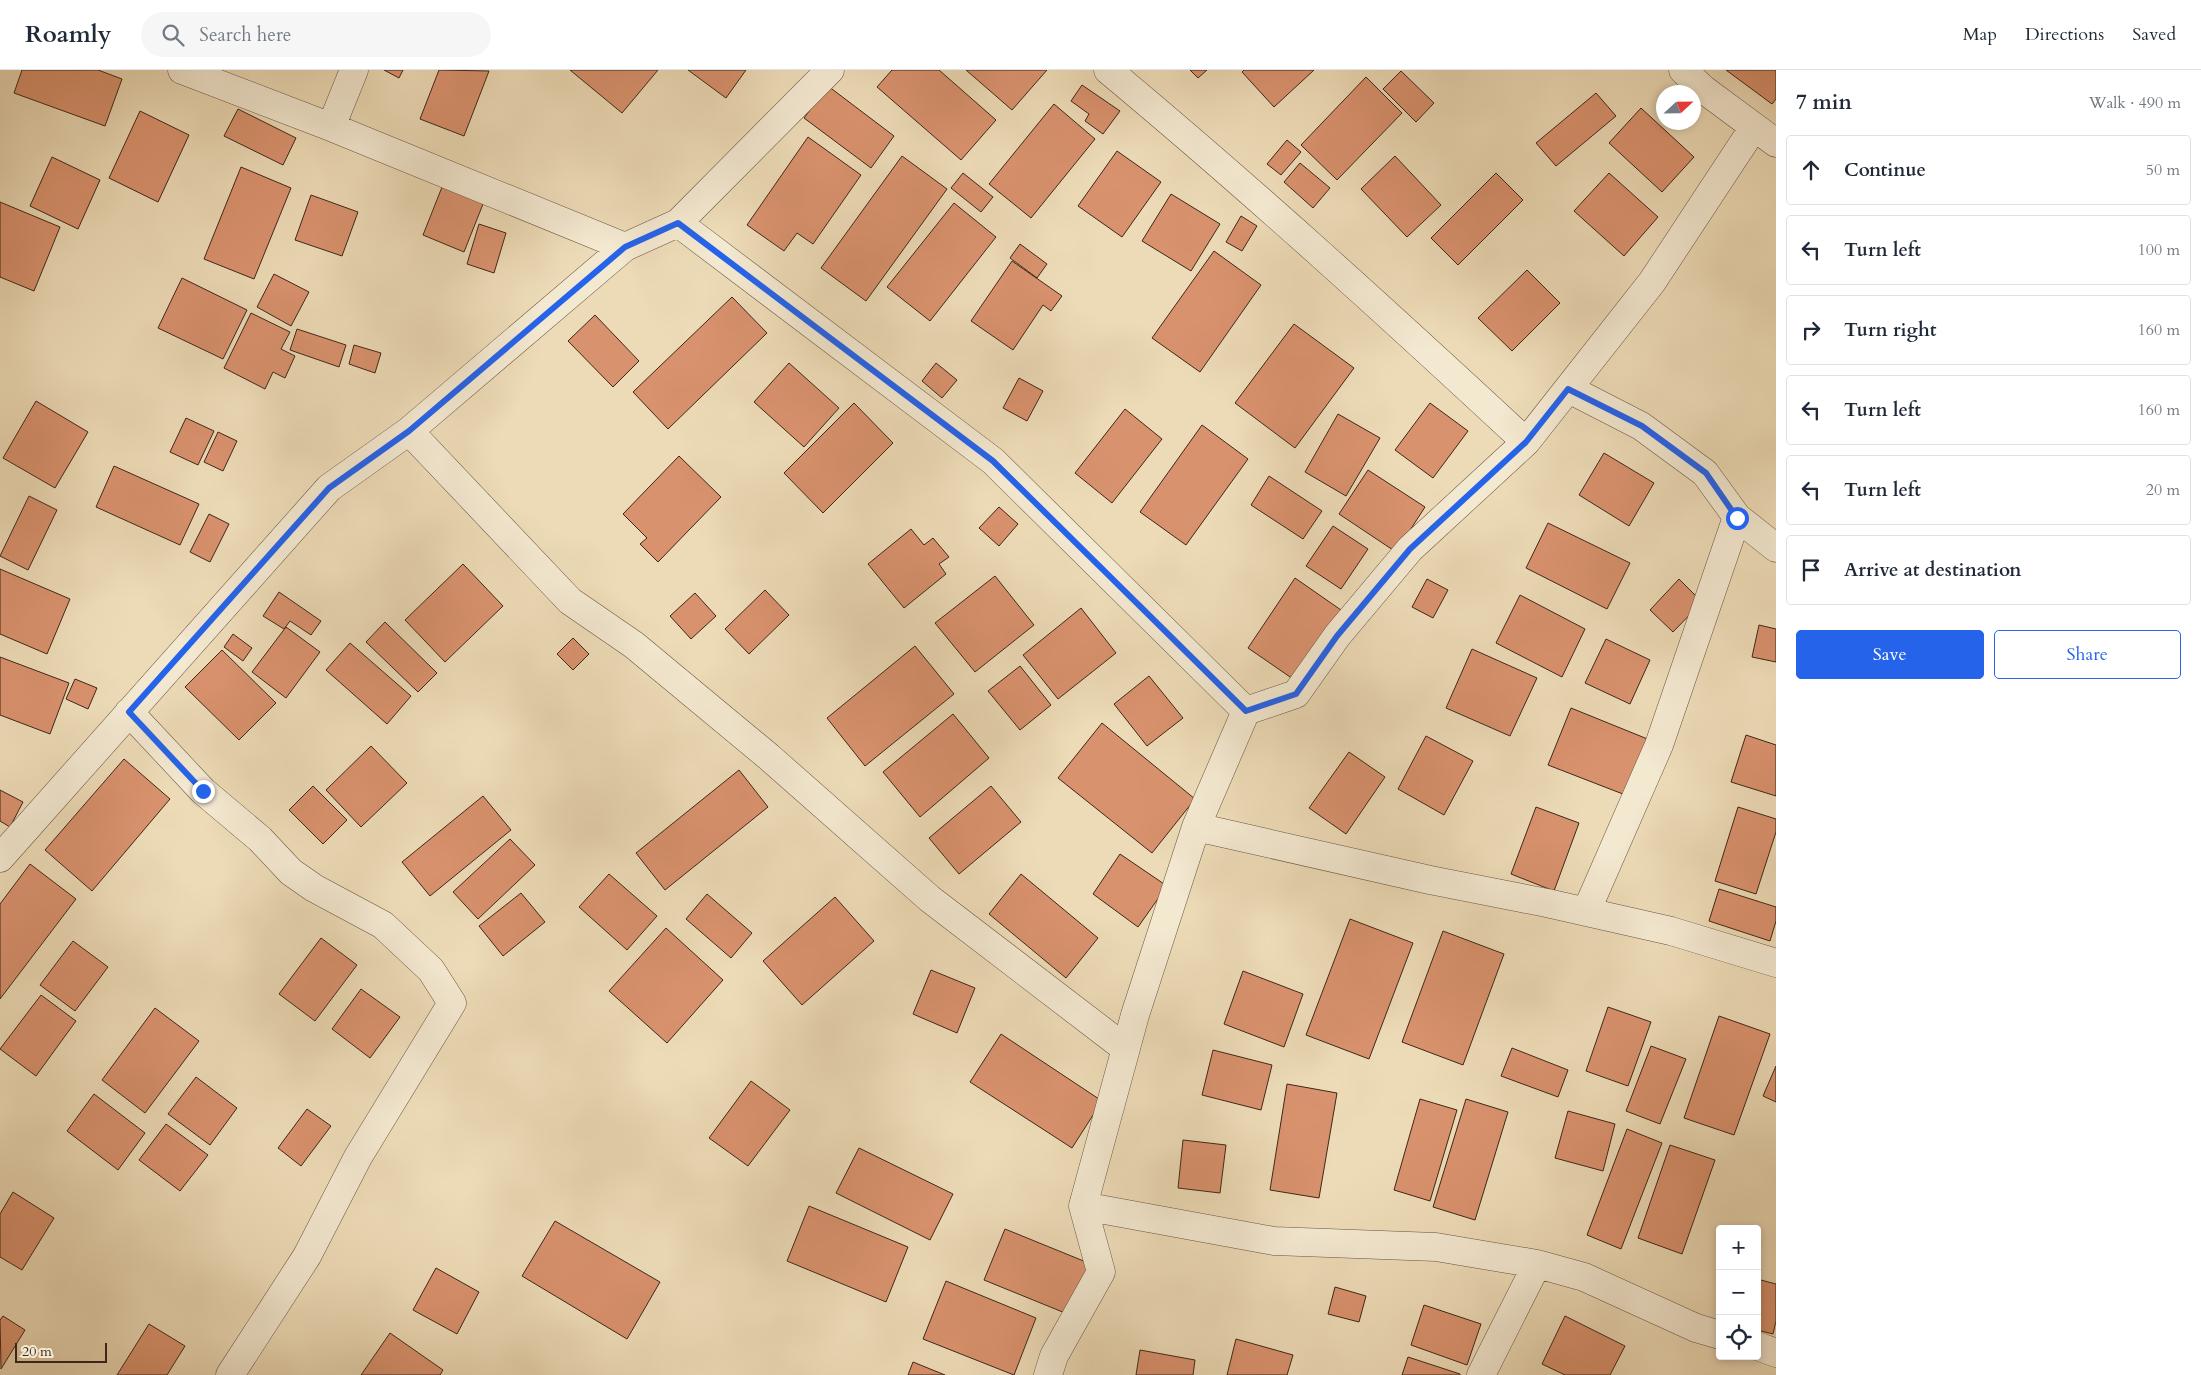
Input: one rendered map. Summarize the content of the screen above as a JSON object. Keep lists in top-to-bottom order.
{
  "scale_bar": "20 m",
  "north": "right",
  "page": {
    "header": "Roamly",
    "search": "Search here",
    "nav": ["Map", "Directions", "Saved"],
    "heading": ["7 min", "Walk · 490 m"],
    "list": [
      ["Continue", "50 m"],
      ["Turn left", "100 m"],
      ["Turn right", "160 m"],
      ["Turn left", "160 m"],
      ["Turn left", "20 m"],
      "Arrive at destination"
    ],
    "buttons": ["Save", "Share"],
    "map_buttons": ["+", "−"],
    "scale": "20 m"
  }
}
